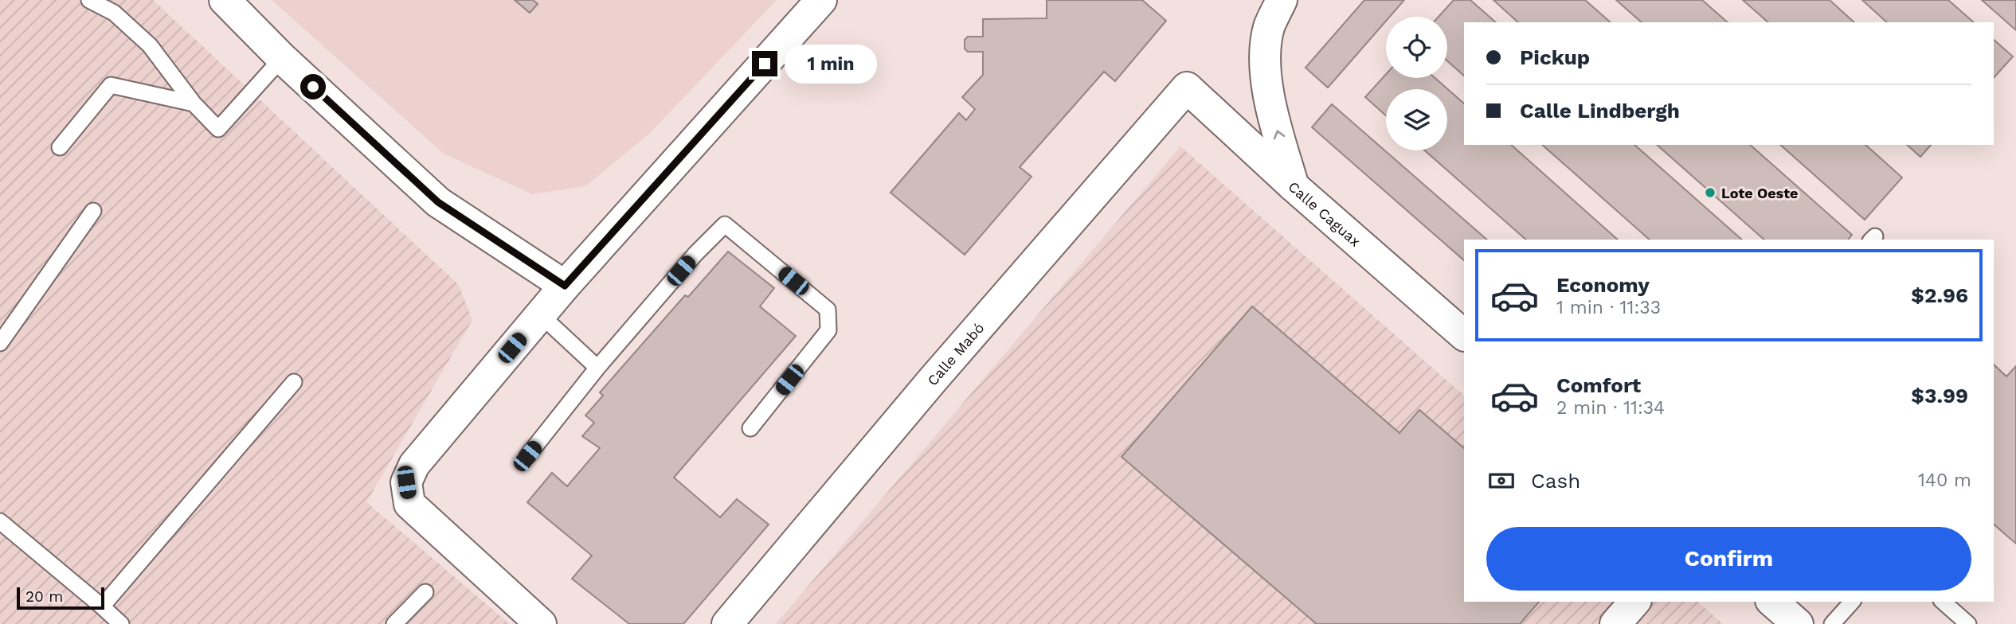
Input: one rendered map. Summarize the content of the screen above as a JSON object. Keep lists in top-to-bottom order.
{
  "streets": {
    "street": ["Calle Caguax", "Calle Mabó"]
  },
  "crossings": [
    ["Calle Caguax", "Calle Mabó"]
  ],
  "places": ["Lote Oeste"],
  "scale_bar": "20 m",
  "page": {
    "banner": ["Pickup", "Calle Lindbergh"],
    "bubble": "1 min",
    "list": [
      {
        "name": "Economy",
        "note": "1 min · 11:33",
        "value": "$2.96"
      },
      {
        "name": "Comfort",
        "note": "2 min · 11:34",
        "value": "$3.99"
      }
    ],
    "pay": ["Cash", "140 m"],
    "buttons": "Confirm",
    "scale": "20 m"
  }
}
